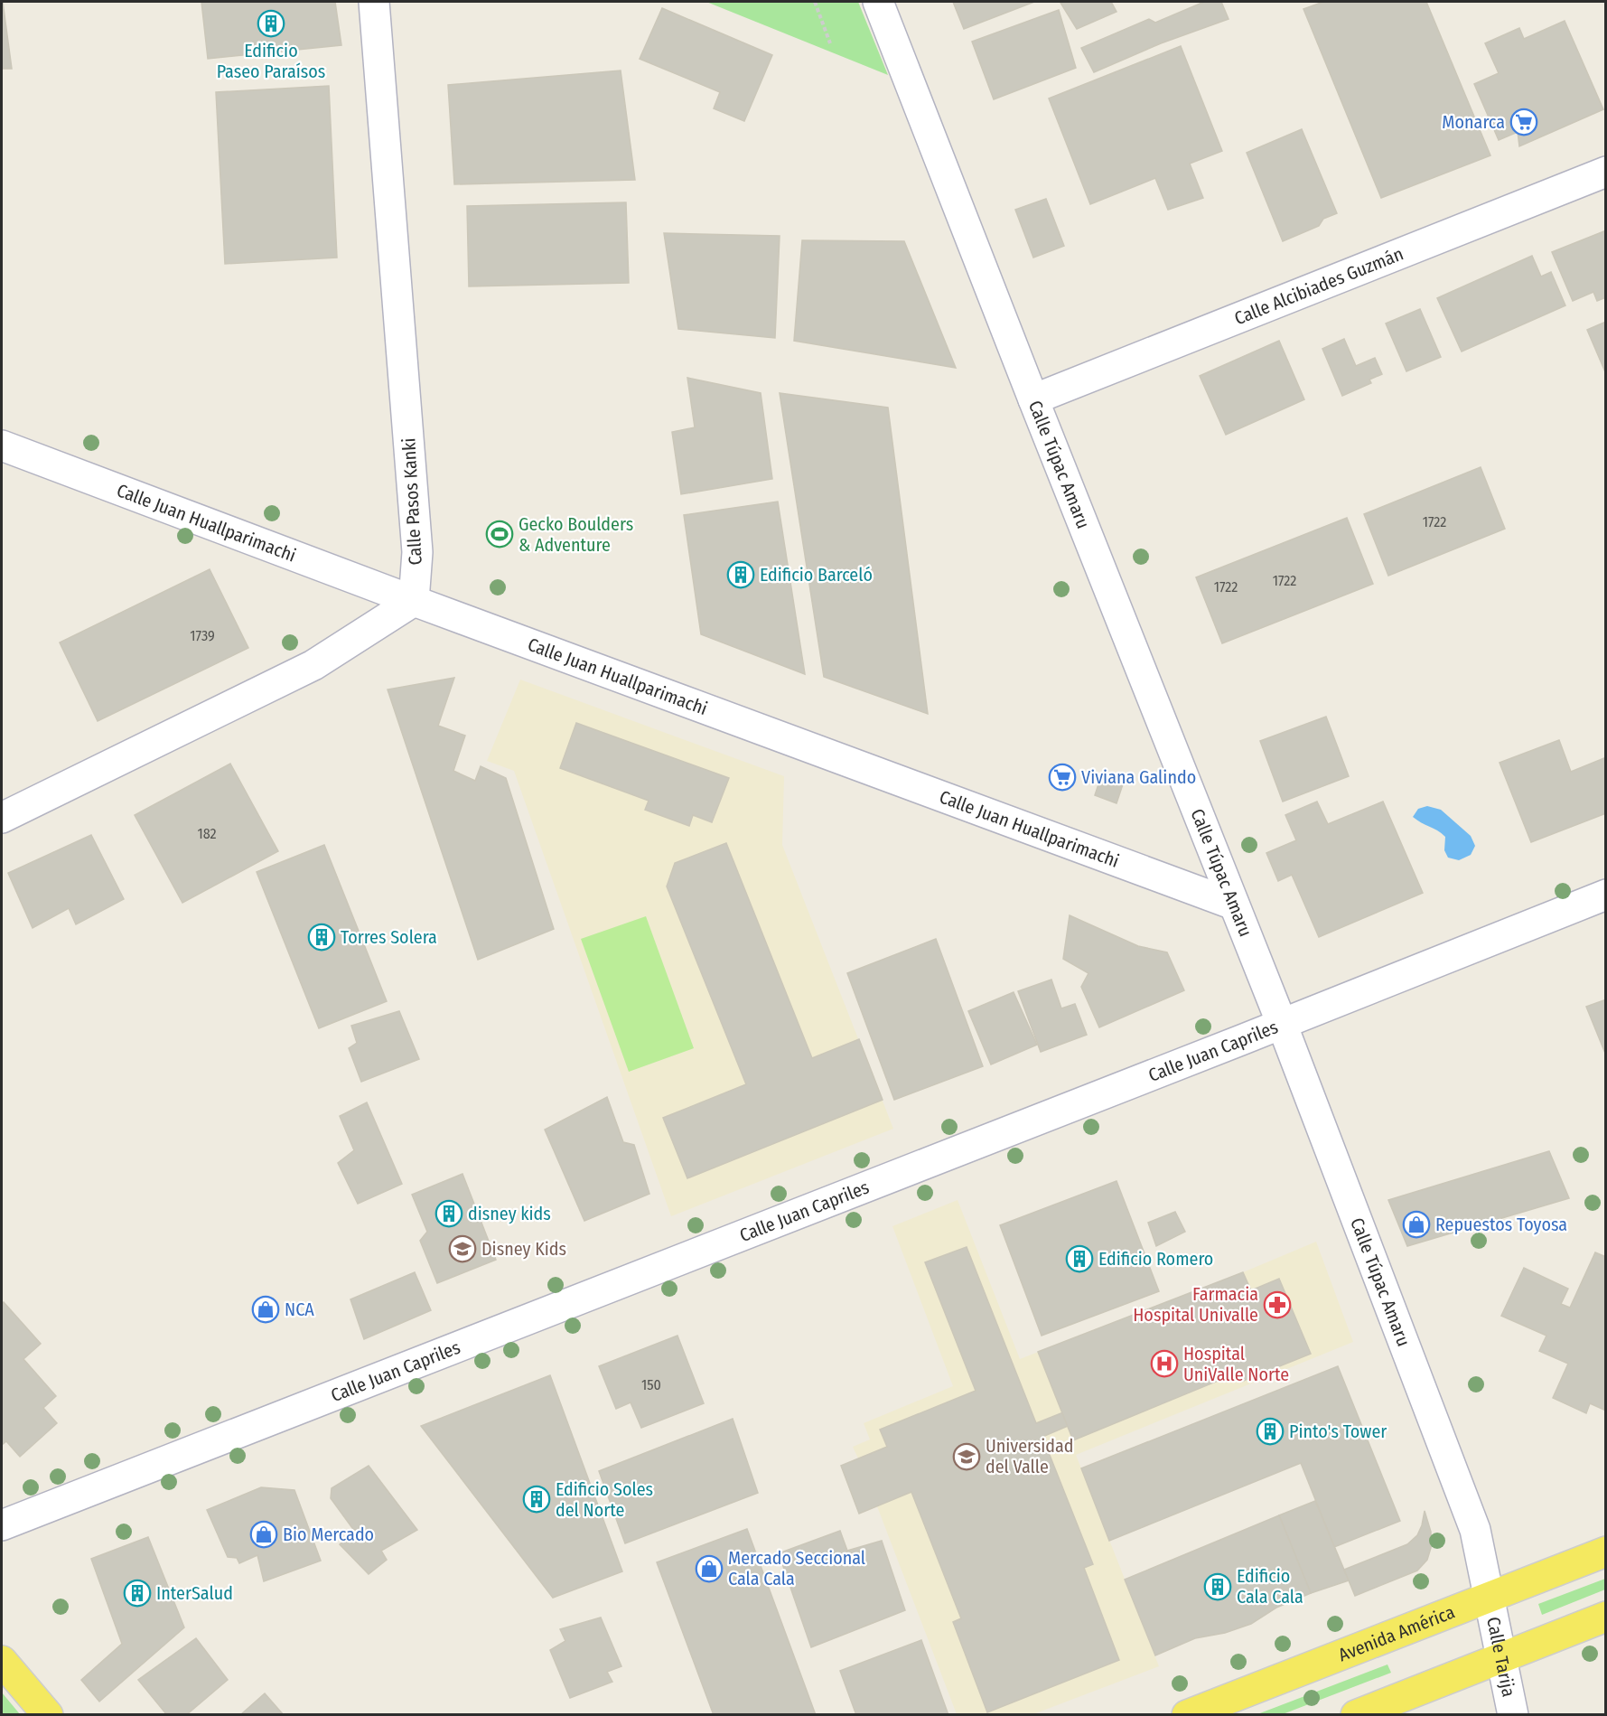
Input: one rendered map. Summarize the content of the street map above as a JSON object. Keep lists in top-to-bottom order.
{
  "streets": {
    "main road": ["Avenida América"],
    "street": [
      "Calle Alcibiades Guzmán",
      "Calle Túpac Amaru",
      "Calle Pasos Kanki",
      "Calle Juan Huallparimachi",
      "Calle Juan Capriles",
      "Calle Tarija"
    ]
  },
  "crossings": [
    ["Calle Alcibiades Guzmán", "Calle Túpac Amaru"],
    ["Calle Túpac Amaru", "Calle Juan Huallparimachi"],
    ["Calle Túpac Amaru", "Calle Juan Capriles"],
    ["Calle Túpac Amaru", "Avenida América"],
    ["Calle Túpac Amaru", "Calle Tarija"],
    ["Calle Pasos Kanki", "Calle Juan Huallparimachi"],
    ["Avenida América", "Calle Tarija"]
  ],
  "places": {
    "building": [
      "Edificio Paseo Paraísos",
      "Edificio Barceló",
      "Torres Solera",
      "disney kids",
      "Edificio Romero",
      "Pinto's Tower",
      "Edificio Soles del Norte",
      "Edificio Cala Cala",
      "InterSalud"
    ],
    "supermarket": ["Monarca", "Viviana Galindo"],
    "sports": ["Gecko Boulders & Adventure"],
    "shop": [
      "Repuestos Toyosa",
      "NCA",
      "Bio Mercado",
      "Mercado Seccional Cala Cala"
    ],
    "school or university": ["Disney Kids", "Universidad del Valle"],
    "pharmacy": ["Farmacia Hospital Univalle"],
    "hospital": ["Hospital UniValle Norte"]
  },
  "house_numbers": [
    "1722",
    "1722",
    "1722",
    "1739",
    "182",
    "150"
  ]
}
